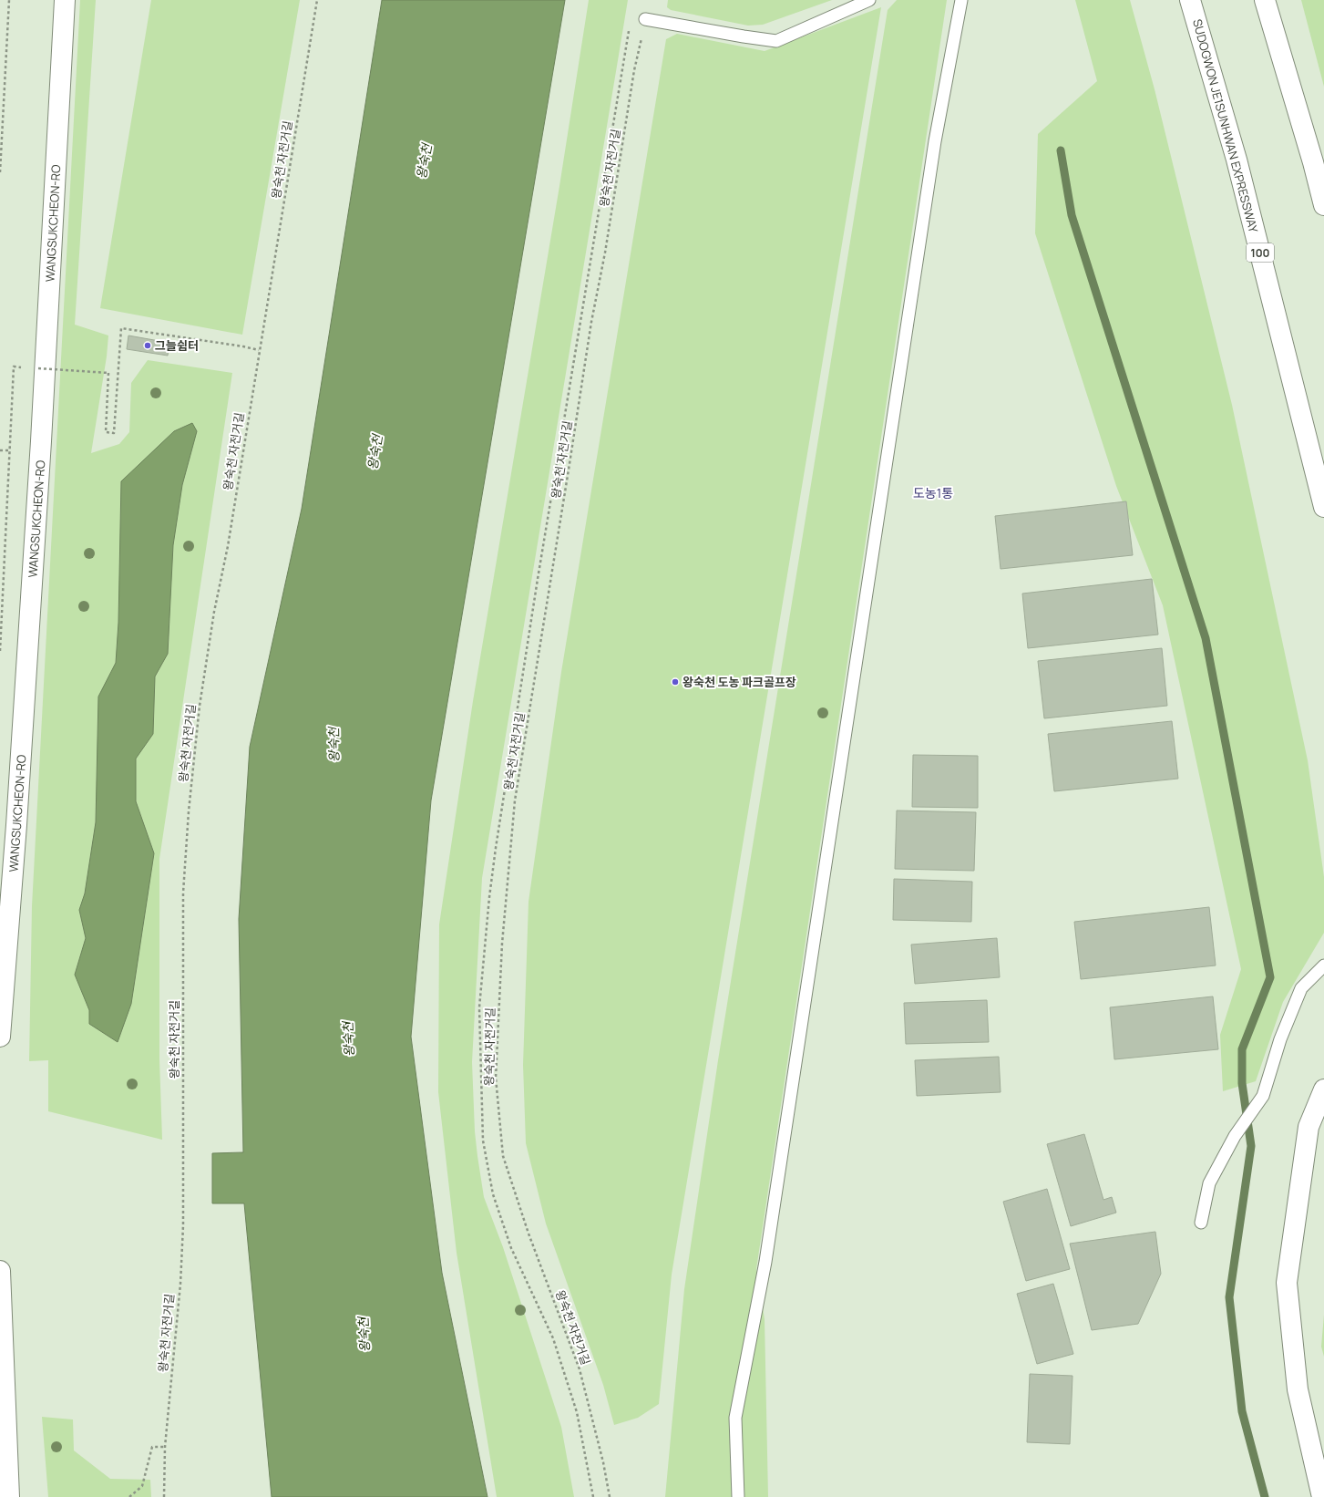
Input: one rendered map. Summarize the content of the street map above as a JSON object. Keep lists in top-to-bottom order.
{
  "streets": {
    "main road": ["SUDOGWON JE1SUNHWAN EXPRESSWAY", "WANGSUKCHEON-RO", "100"],
    "path": ["왕숙천 자전거길"]
  },
  "districts": ["도농1통"],
  "water": ["왕숙천"],
  "places": ["그늘쉼터", "왕숙천 도농 파크골프장"]
}
